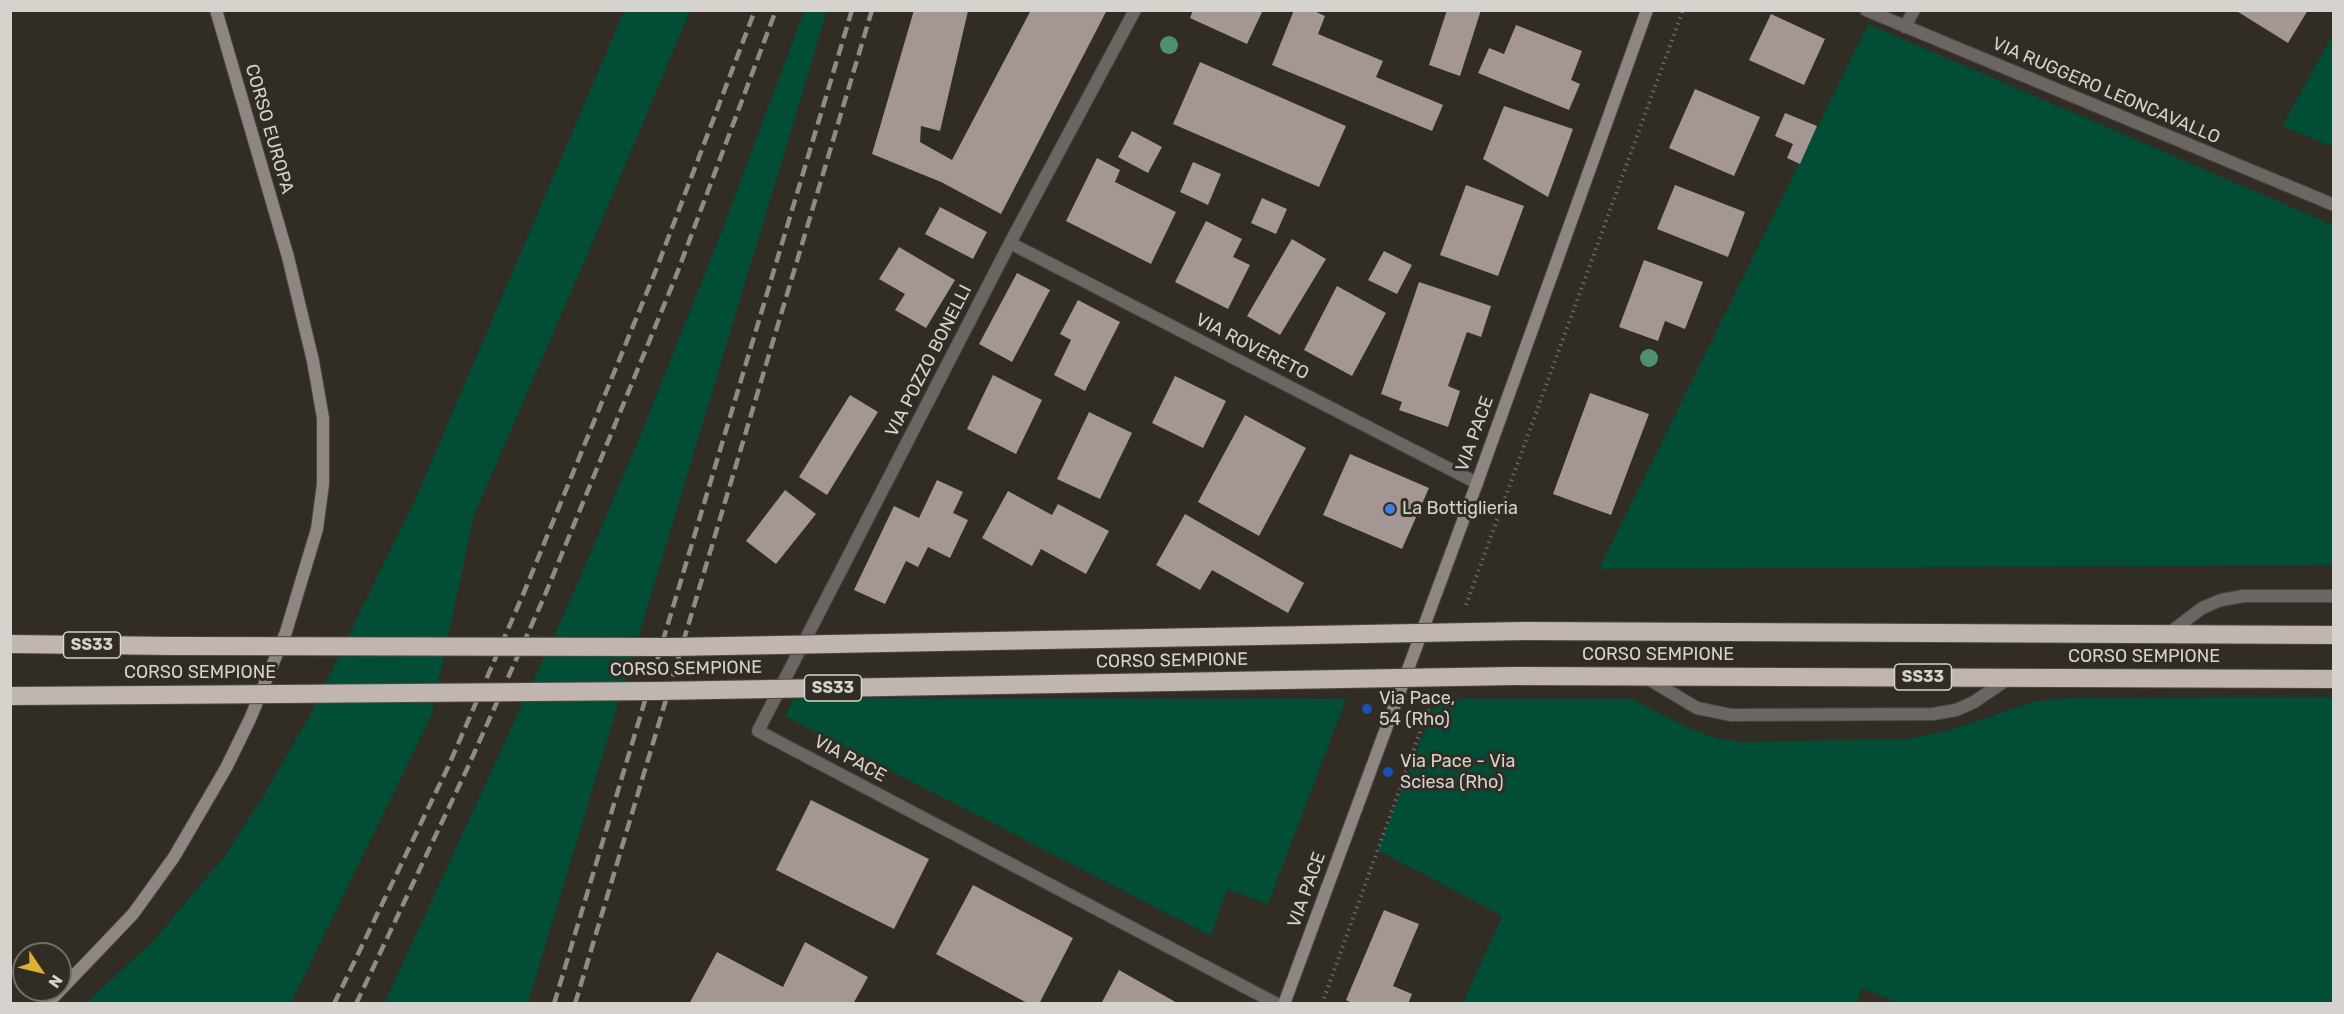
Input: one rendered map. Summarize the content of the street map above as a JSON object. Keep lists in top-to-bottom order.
{
  "streets": {
    "highway": ["SS33", "CORSO SEMPIONE"],
    "main road": ["CORSO EUROPA", "VIA PACE"],
    "street": ["VIA RUGGERO LEONCAVALLO", "VIA ROVERETO", "VIA POZZO BONELLI"]
  },
  "crossings": [
    ["VIA ROVERETO", "VIA POZZO BONELLI"],
    ["VIA ROVERETO", "VIA PACE"],
    ["VIA POZZO BONELLI", "VIA PACE"]
  ],
  "places": ["La Bottiglieria", "Via Pace, 54 (Rho)", "Via Pace - Via Sciesa (Rho)"],
  "north": "bottom right"
}
